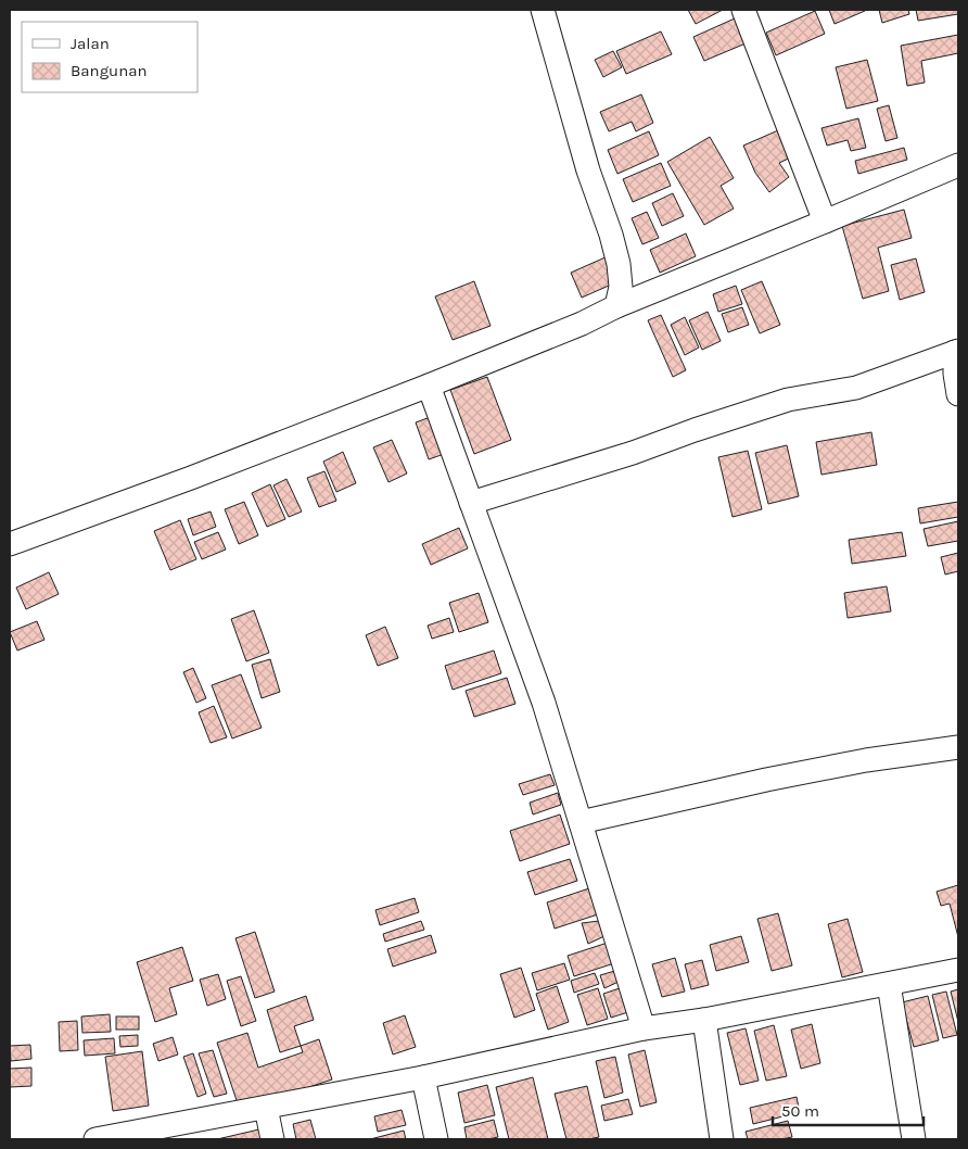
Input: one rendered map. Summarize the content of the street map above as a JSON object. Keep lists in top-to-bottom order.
{
  "legend": ["Jalan", "Bangunan"],
  "scale_bar": "50 m"
}
